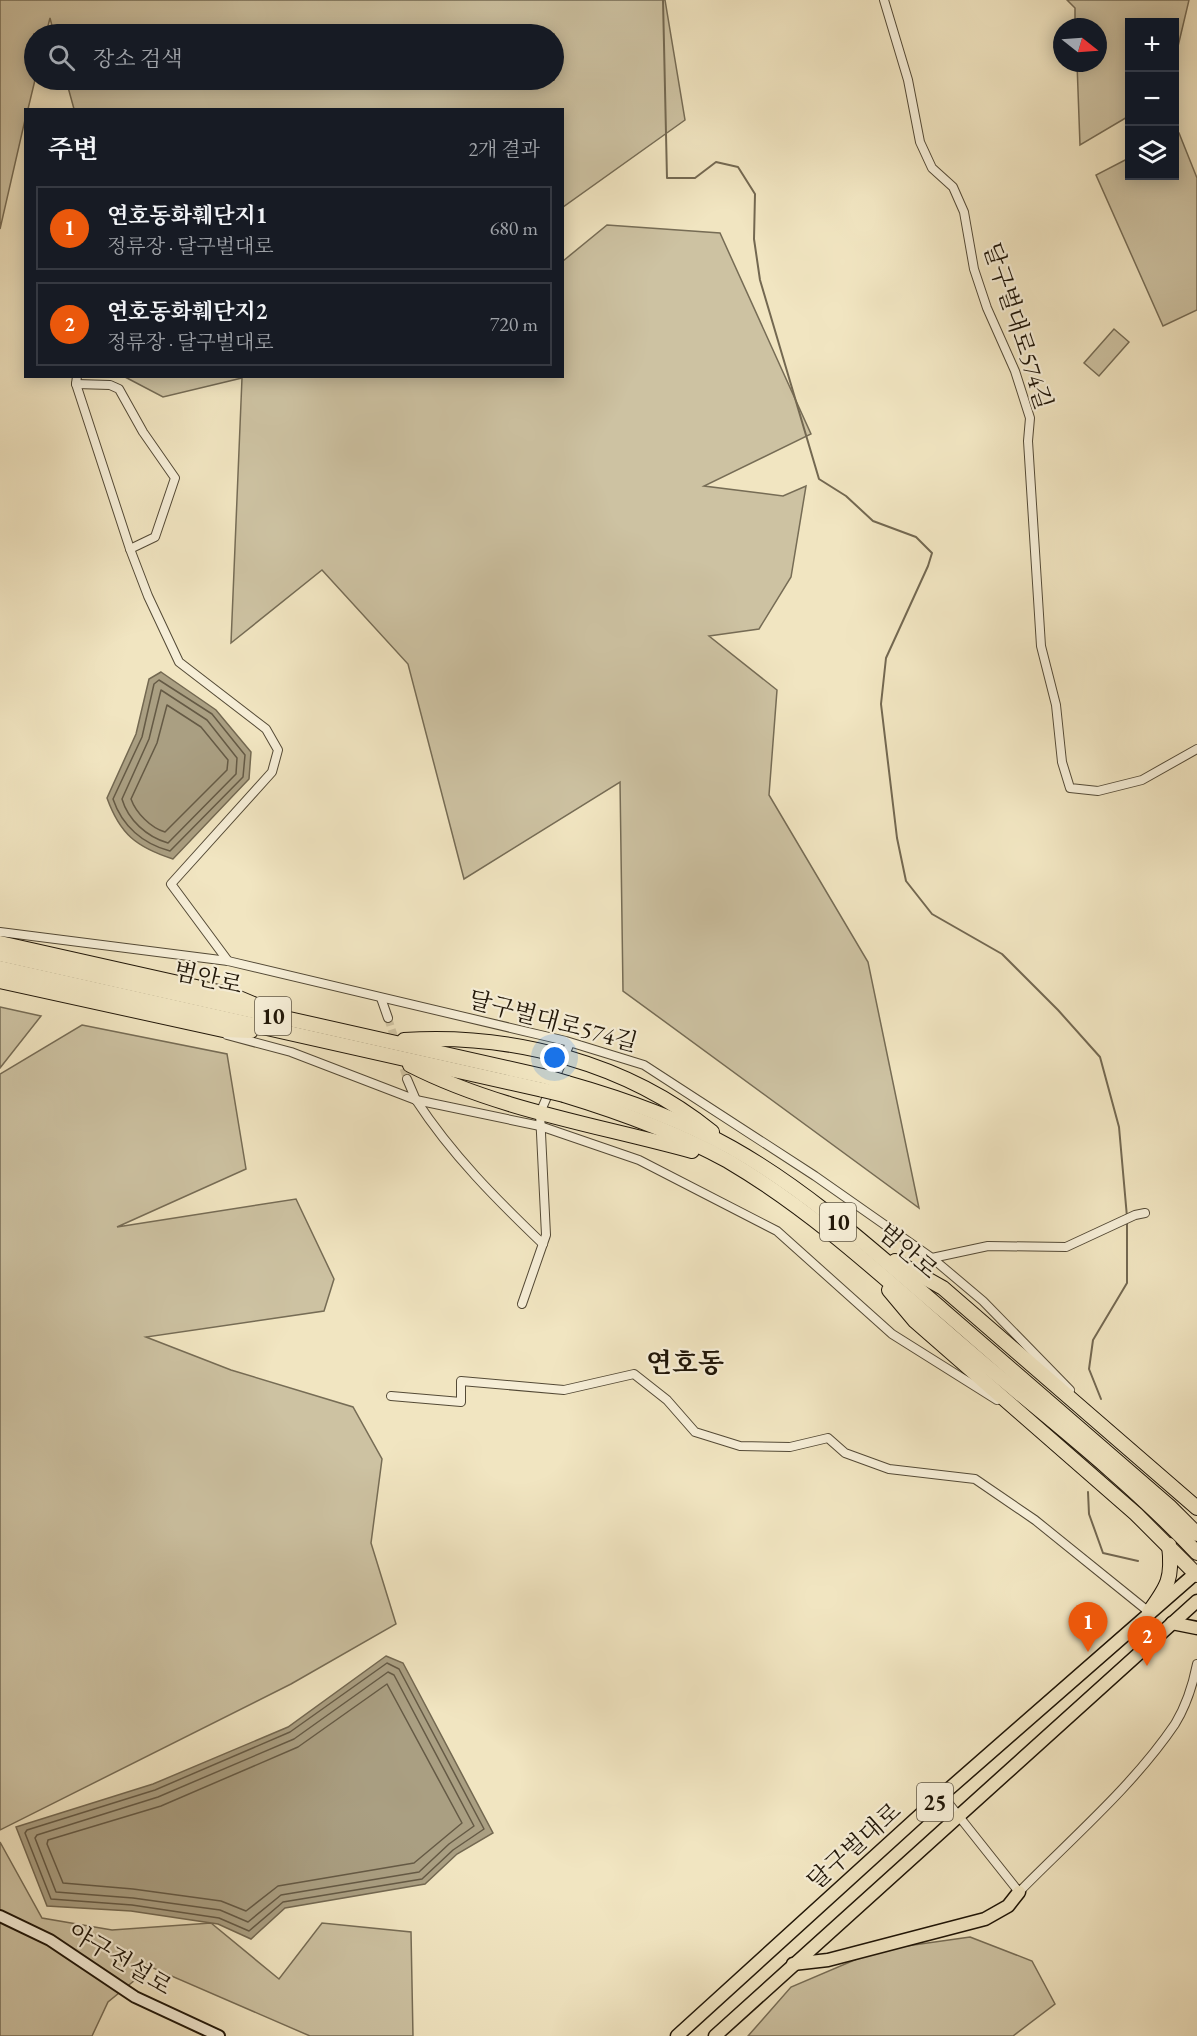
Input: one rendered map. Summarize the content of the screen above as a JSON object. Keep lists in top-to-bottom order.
{
  "streets": {
    "highway": ["범안로", "10"],
    "main road": ["25", "달구벌대로", "야구전설로"],
    "street": ["달구벌대로574길"]
  },
  "crossings": [
    ["범안로", "10"]
  ],
  "districts": ["연호동"],
  "north": "right",
  "page": {
    "map_buttons": ["+", "−"],
    "search": "장소 검색",
    "heading": ["주변", "2개 결과"],
    "list": [
      {
        "mark": "1",
        "name": "연호동화훼단지1",
        "note": "정류장 · 달구벌대로",
        "value": "680 m"
      },
      {
        "mark": "2",
        "name": "연호동화훼단지2",
        "note": "정류장 · 달구벌대로",
        "value": "720 m"
      }
    ],
    "pins": ["1", "2"]
  }
}
